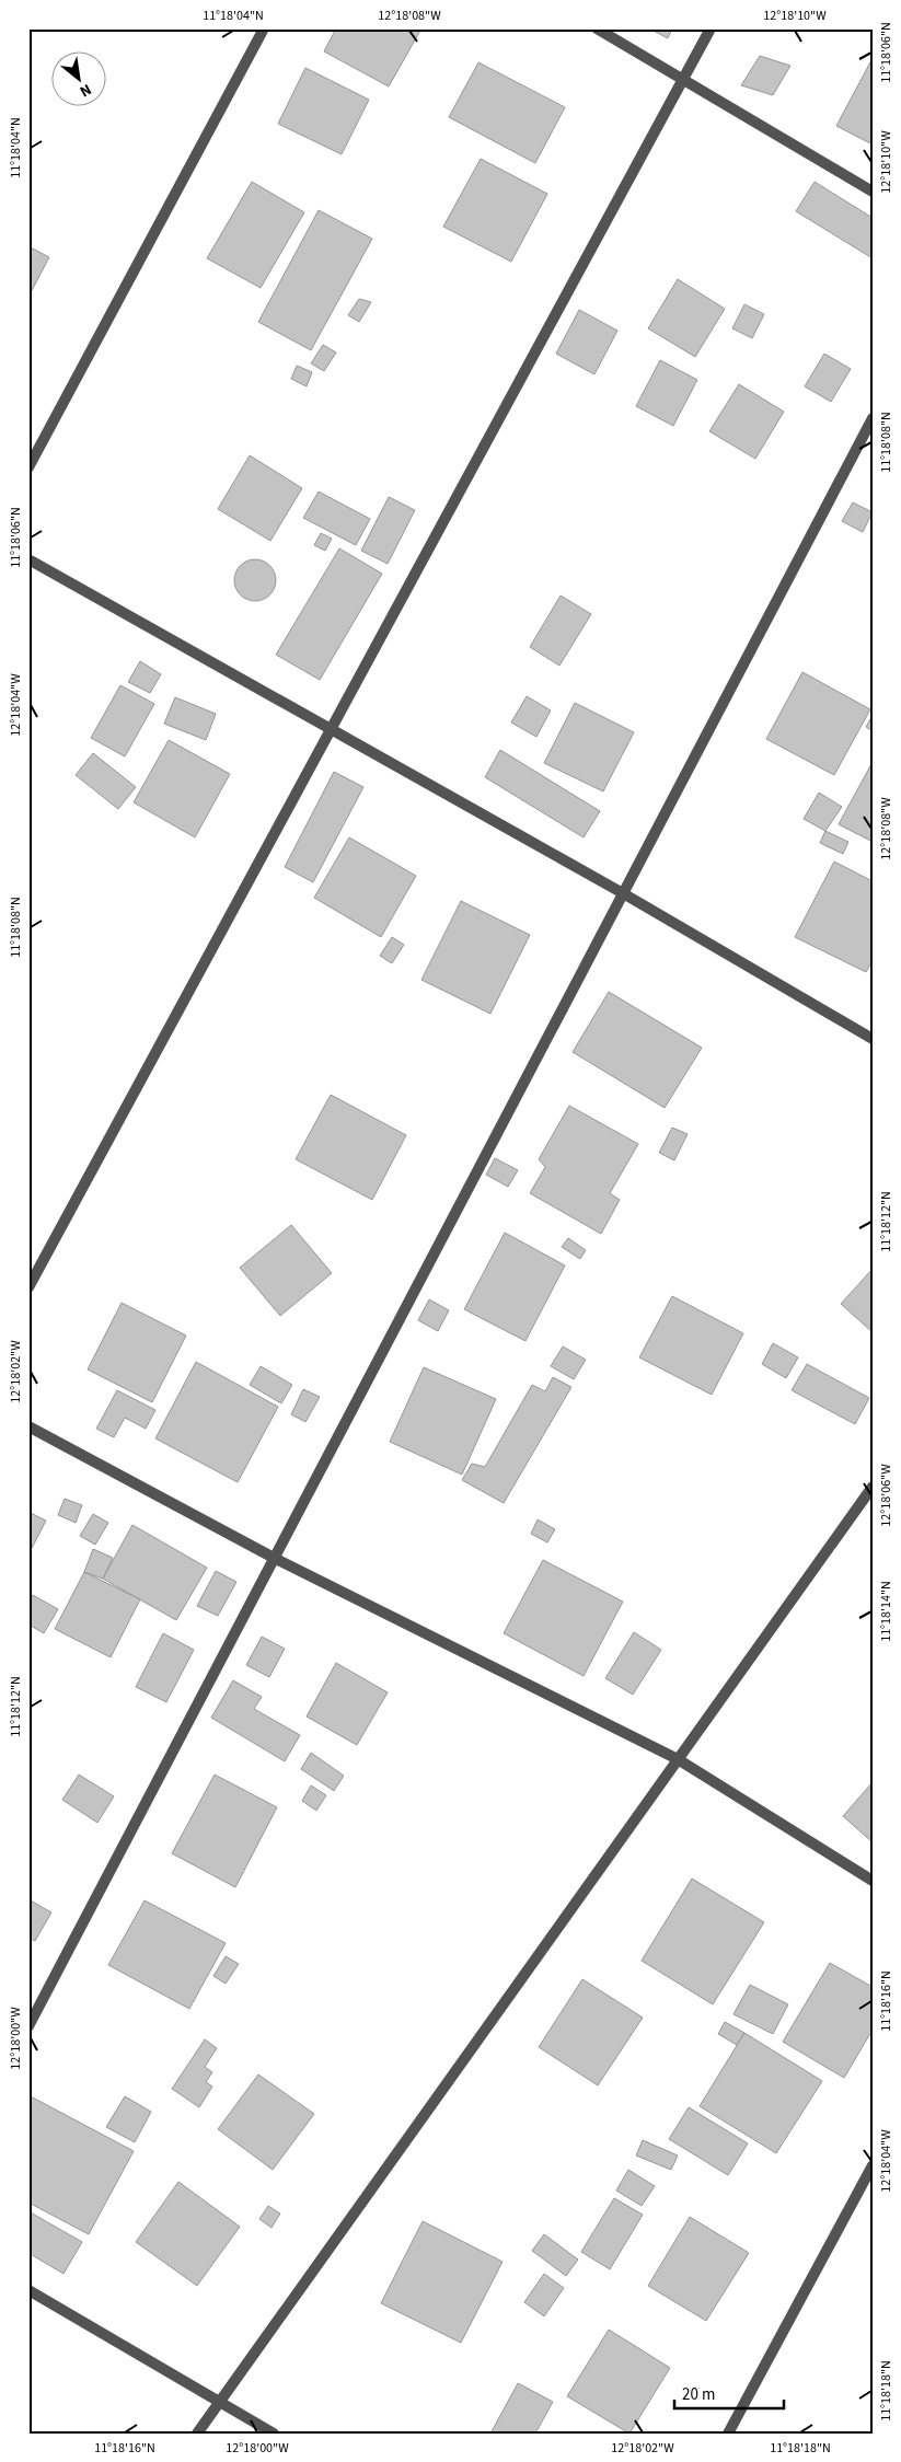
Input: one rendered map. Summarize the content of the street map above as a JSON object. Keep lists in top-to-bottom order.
{
  "scale_bar": "20 m",
  "north": "bottom right",
  "coordinates": [
    "11°18'04\"N",
    "12°18'08\"W",
    "12°18'10\"W",
    "11°18'06\"N",
    "11°18'08\"N",
    "12°18'04\"W",
    "11°18'12\"N",
    "12°18'02\"W",
    "12°18'06\"W",
    "11°18'14\"N",
    "11°18'16\"N",
    "12°18'00\"W",
    "11°18'18\"N"
  ]
}
